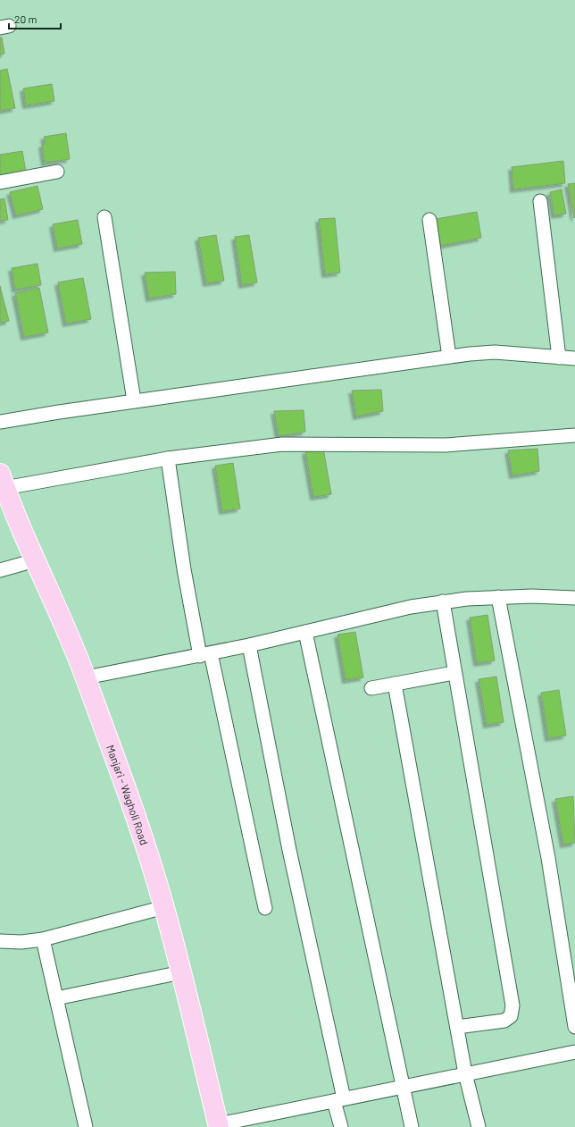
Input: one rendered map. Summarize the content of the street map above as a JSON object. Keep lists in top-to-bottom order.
{
  "streets": {
    "main road": ["Manjari - Wagholi Road"]
  },
  "scale_bar": "20 m"
}
